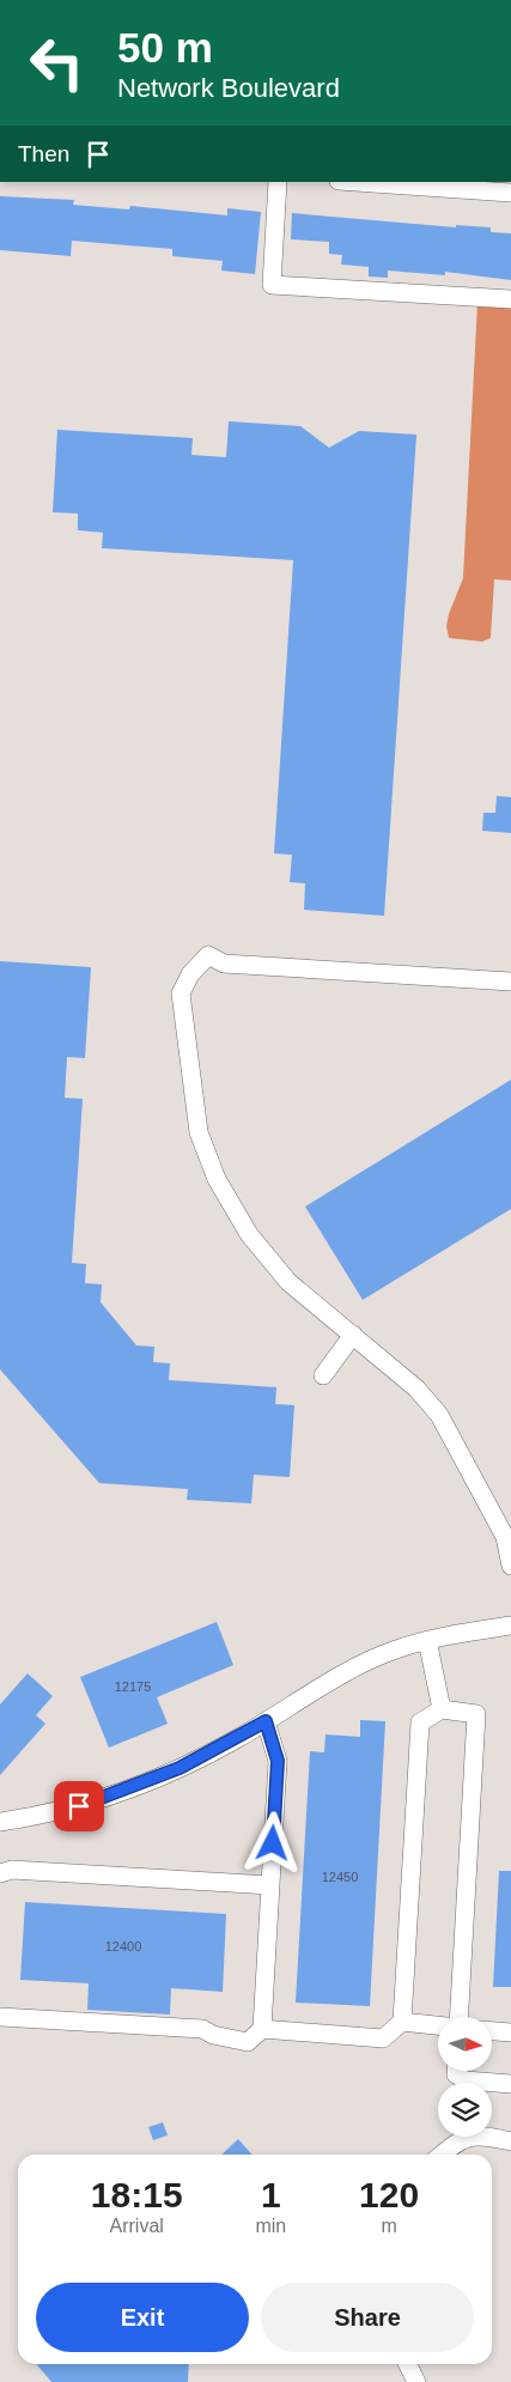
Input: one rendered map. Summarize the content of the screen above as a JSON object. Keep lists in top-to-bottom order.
{
  "house_numbers": ["12175", "12450", "12400"],
  "north": "right",
  "page": {
    "turn": ["50 m", "Network Boulevard"],
    "then": "Then",
    "eta": [
      "18:15",
      "Arrival",
      "1",
      "min",
      "120",
      "m"
    ],
    "buttons": ["Exit", "Share"]
  }
}
